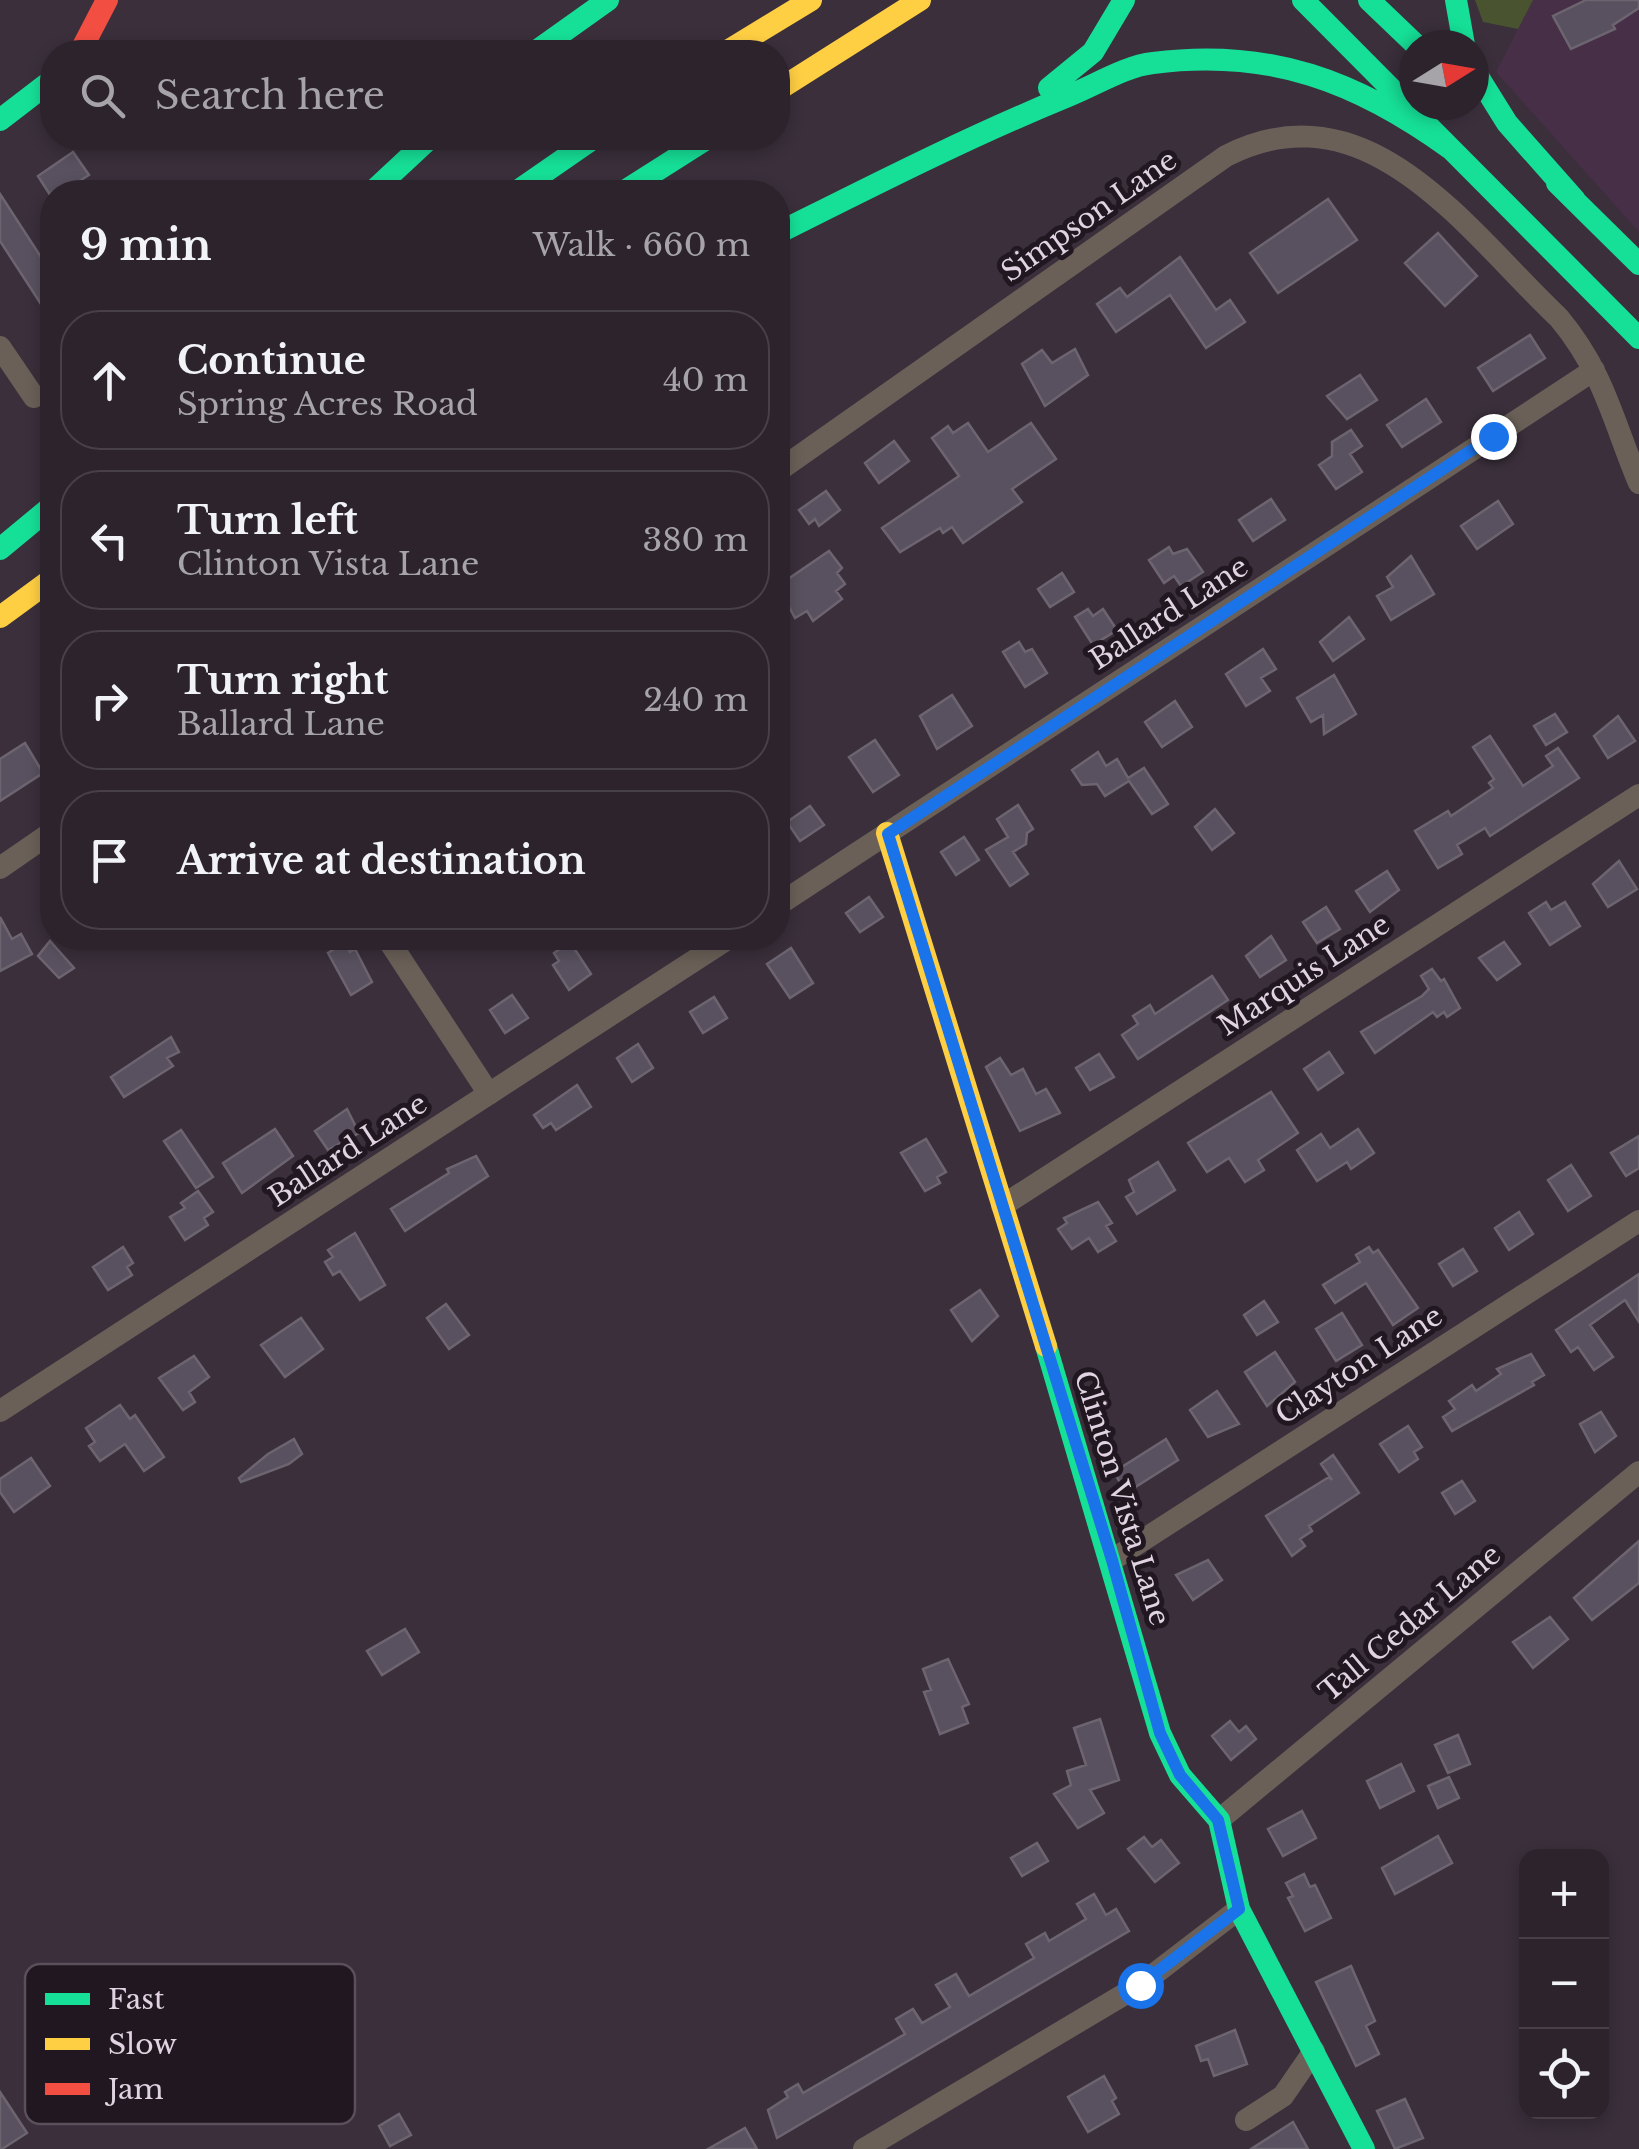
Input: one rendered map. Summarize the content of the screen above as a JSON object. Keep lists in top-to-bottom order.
{
  "streets": {
    "main road": ["Clinton Vista Lane"],
    "street": [
      "Simpson Lane",
      "Ballard Lane",
      "Marquis Lane",
      "Clayton Lane",
      "Tall Cedar Lane"
    ]
  },
  "crossings": [
    ["Simpson Lane", "Ballard Lane"],
    ["Ballard Lane", "Clinton Vista Lane"],
    ["Marquis Lane", "Clinton Vista Lane"],
    ["Clayton Lane", "Clinton Vista Lane"],
    ["Clinton Vista Lane", "Tall Cedar Lane"]
  ],
  "legend": ["Fast", "Slow", "Jam"],
  "north": "right",
  "page": {
    "search": "Search here",
    "heading": ["9 min", "Walk · 660 m"],
    "list": [
      ["Continue", "Spring Acres Road", "40 m"],
      ["Turn left", "Clinton Vista Lane", "380 m"],
      ["Turn right", "Ballard Lane", "240 m"],
      "Arrive at destination"
    ],
    "map_buttons": ["+", "−"]
  }
}
